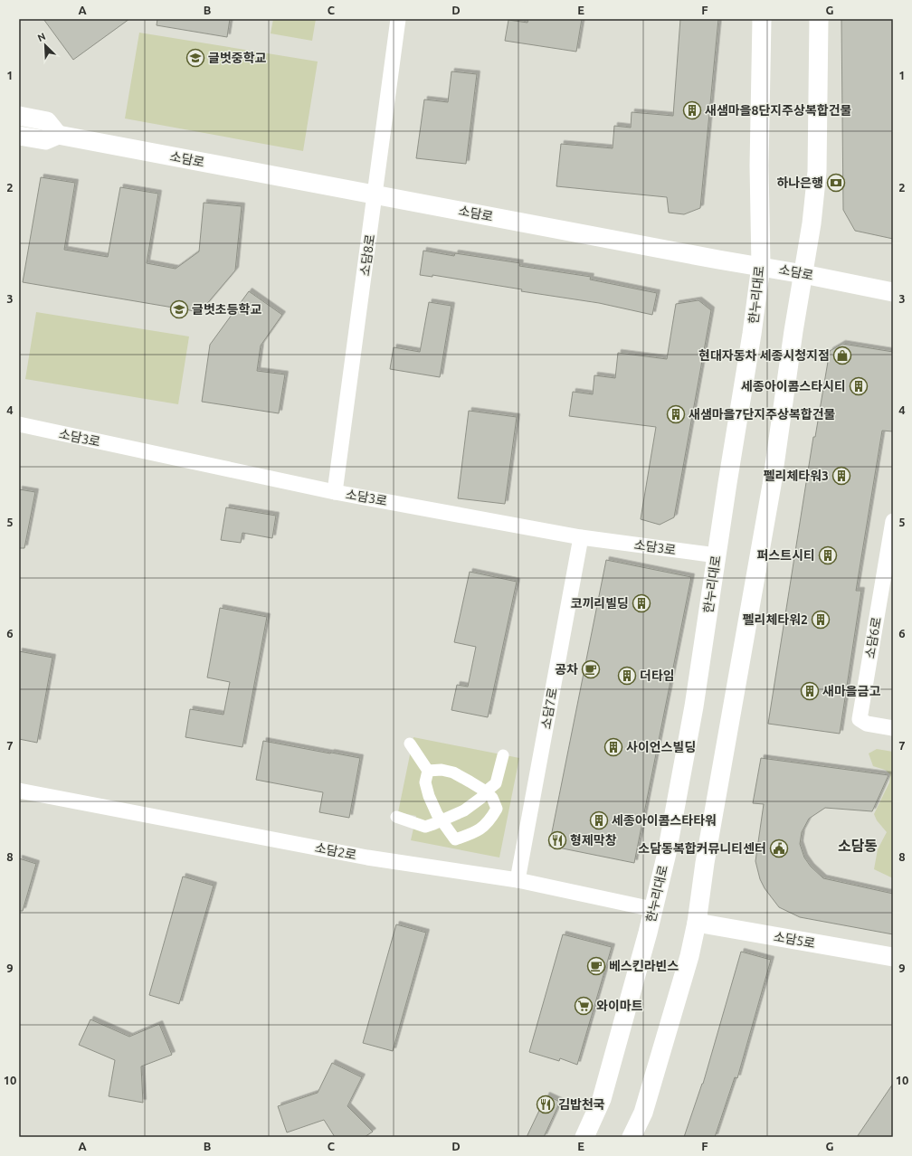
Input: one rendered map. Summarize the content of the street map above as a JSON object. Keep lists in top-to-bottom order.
{
  "streets": {
    "street": [
      "소담로",
      "소담8로",
      "한누리대로",
      "소담3로",
      "소담6로",
      "소담7로",
      "소담2로",
      "소담5로"
    ]
  },
  "crossings": [
    ["소담로", "소담8로"],
    ["소담로", "한누리대로"],
    ["소담8로", "소담3로"],
    ["한누리대로", "소담3로"],
    ["한누리대로", "소담2로"],
    ["소담3로", "소담7로"],
    ["소담7로", "소담2로"]
  ],
  "districts": ["소담동"],
  "places": {
    "school or university": ["글벗중학교", "글벗초등학교"],
    "building": [
      "새샘마을8단지주상복합건물",
      "세종아이콤스타시티",
      "새샘마을7단지주상복합건물",
      "펠리체타워3",
      "퍼스트시티",
      "코끼리빌딩",
      "펠리체타워2",
      "더타임",
      "새마을금고",
      "사이언스빌딩",
      "세종아이콤스타타워"
    ],
    "bank": ["하나은행"],
    "shop": ["현대자동차 세종시청지점"],
    "cafe": ["공차", "베스킨라빈스"],
    "restaurant": ["형제막창", "김밥천국"],
    "public building": ["소담동복합커뮤니티센터"],
    "supermarket": ["와이마트"]
  },
  "north": "top left",
  "grid": {
    "columns": [
      "A",
      "B",
      "C",
      "D",
      "E",
      "F",
      "G"
    ],
    "rows": [
      "1",
      "2",
      "3",
      "4",
      "5",
      "6",
      "7",
      "8",
      "9",
      "10"
    ]
  }
}
